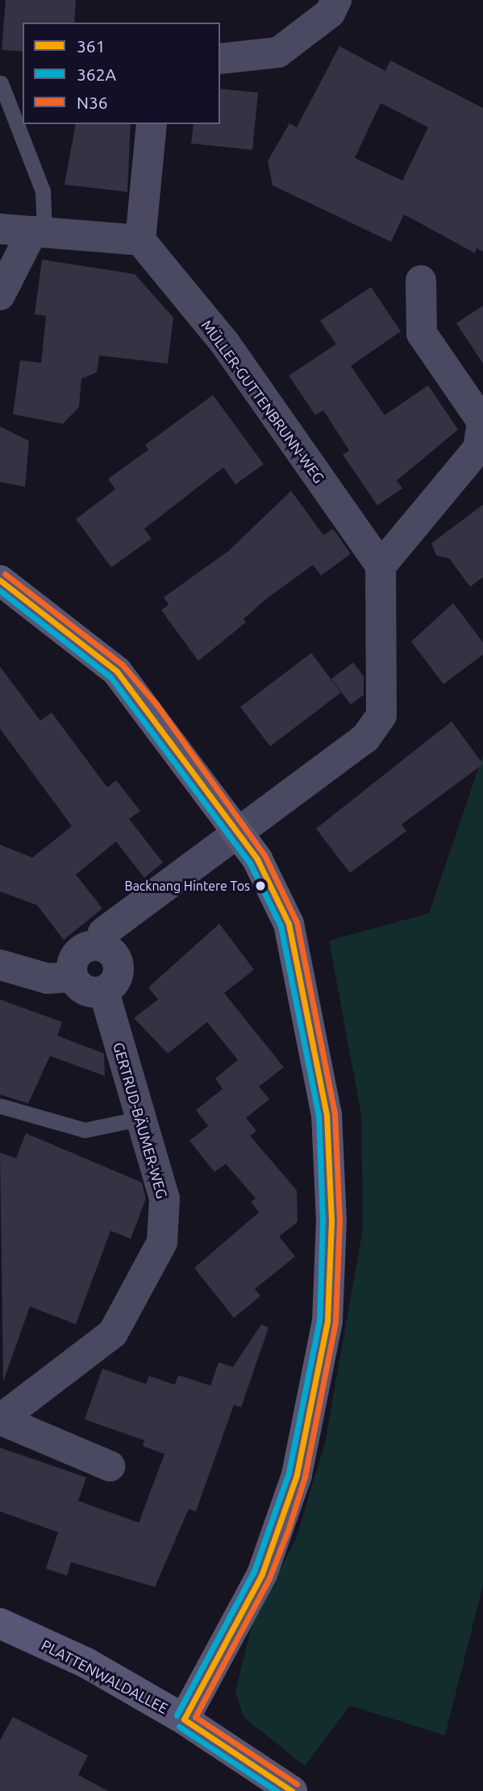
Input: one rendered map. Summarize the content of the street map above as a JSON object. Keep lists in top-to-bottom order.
{
  "streets": {
    "street": ["MÜLLER-GUTTENBRUNN-WEG", "GERTRUD-BÄUMER-WEG", "PLATTENWALDALLEE"]
  },
  "places": ["Backnang Hintere Tos"],
  "lines": ["transit line N36", "transit line 361", "transit line 362A"],
  "legend": ["361", "362A", "N36"]
}
